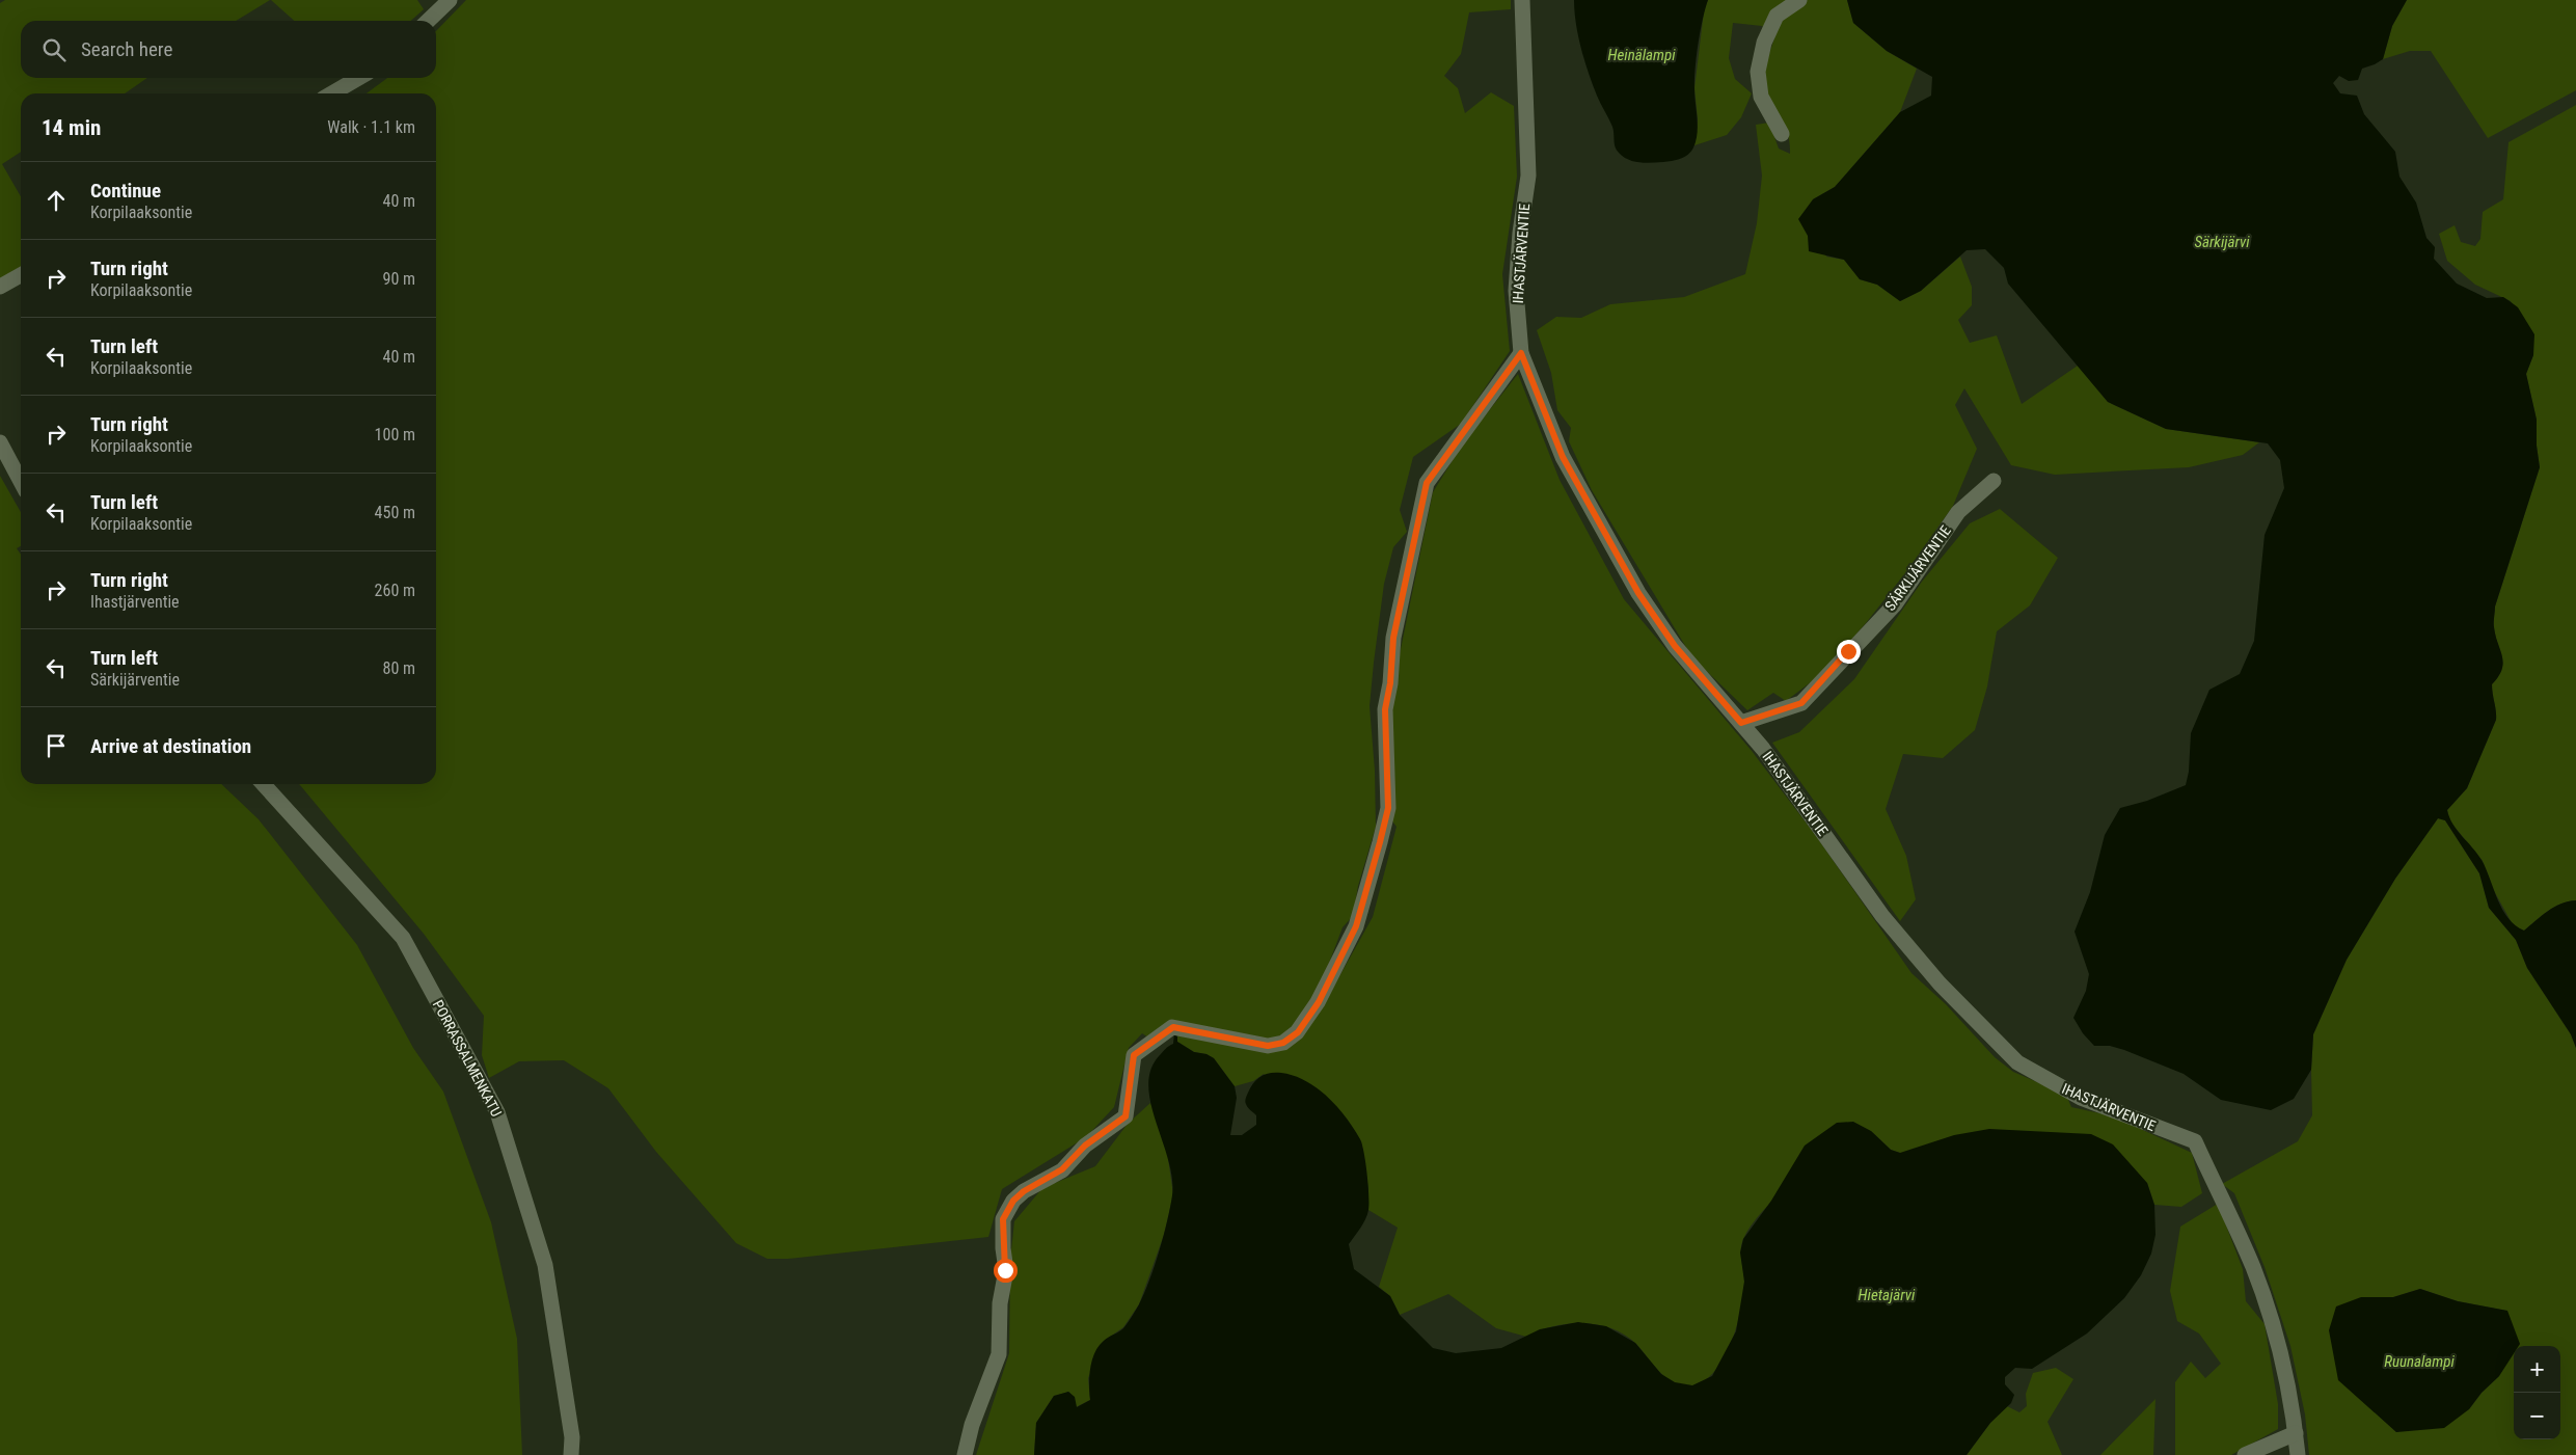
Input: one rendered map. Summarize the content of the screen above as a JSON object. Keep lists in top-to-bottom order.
{
  "streets": {
    "street": ["IHASTJÄRVENTIE", "SÄRKIJÄRVENTIE", "PORRASSALMENKATU"]
  },
  "crossings": [
    ["IHASTJÄRVENTIE", "SÄRKIJÄRVENTIE"]
  ],
  "water": [
    "Heinälampi",
    "Särkijärvi",
    "Hietajärvi",
    "Ruunalampi"
  ],
  "page": {
    "search": "Search here",
    "heading": ["14 min", "Walk · 1.1 km"],
    "list": [
      ["Continue", "Korpilaaksontie", "40 m"],
      ["Turn right", "Korpilaaksontie", "90 m"],
      ["Turn left", "Korpilaaksontie", "40 m"],
      ["Turn right", "Korpilaaksontie", "100 m"],
      ["Turn left", "Korpilaaksontie", "450 m"],
      ["Turn right", "Ihastjärventie", "260 m"],
      ["Turn left", "Särkijärventie", "80 m"],
      "Arrive at destination"
    ],
    "map_buttons": ["+", "−"]
  }
}
